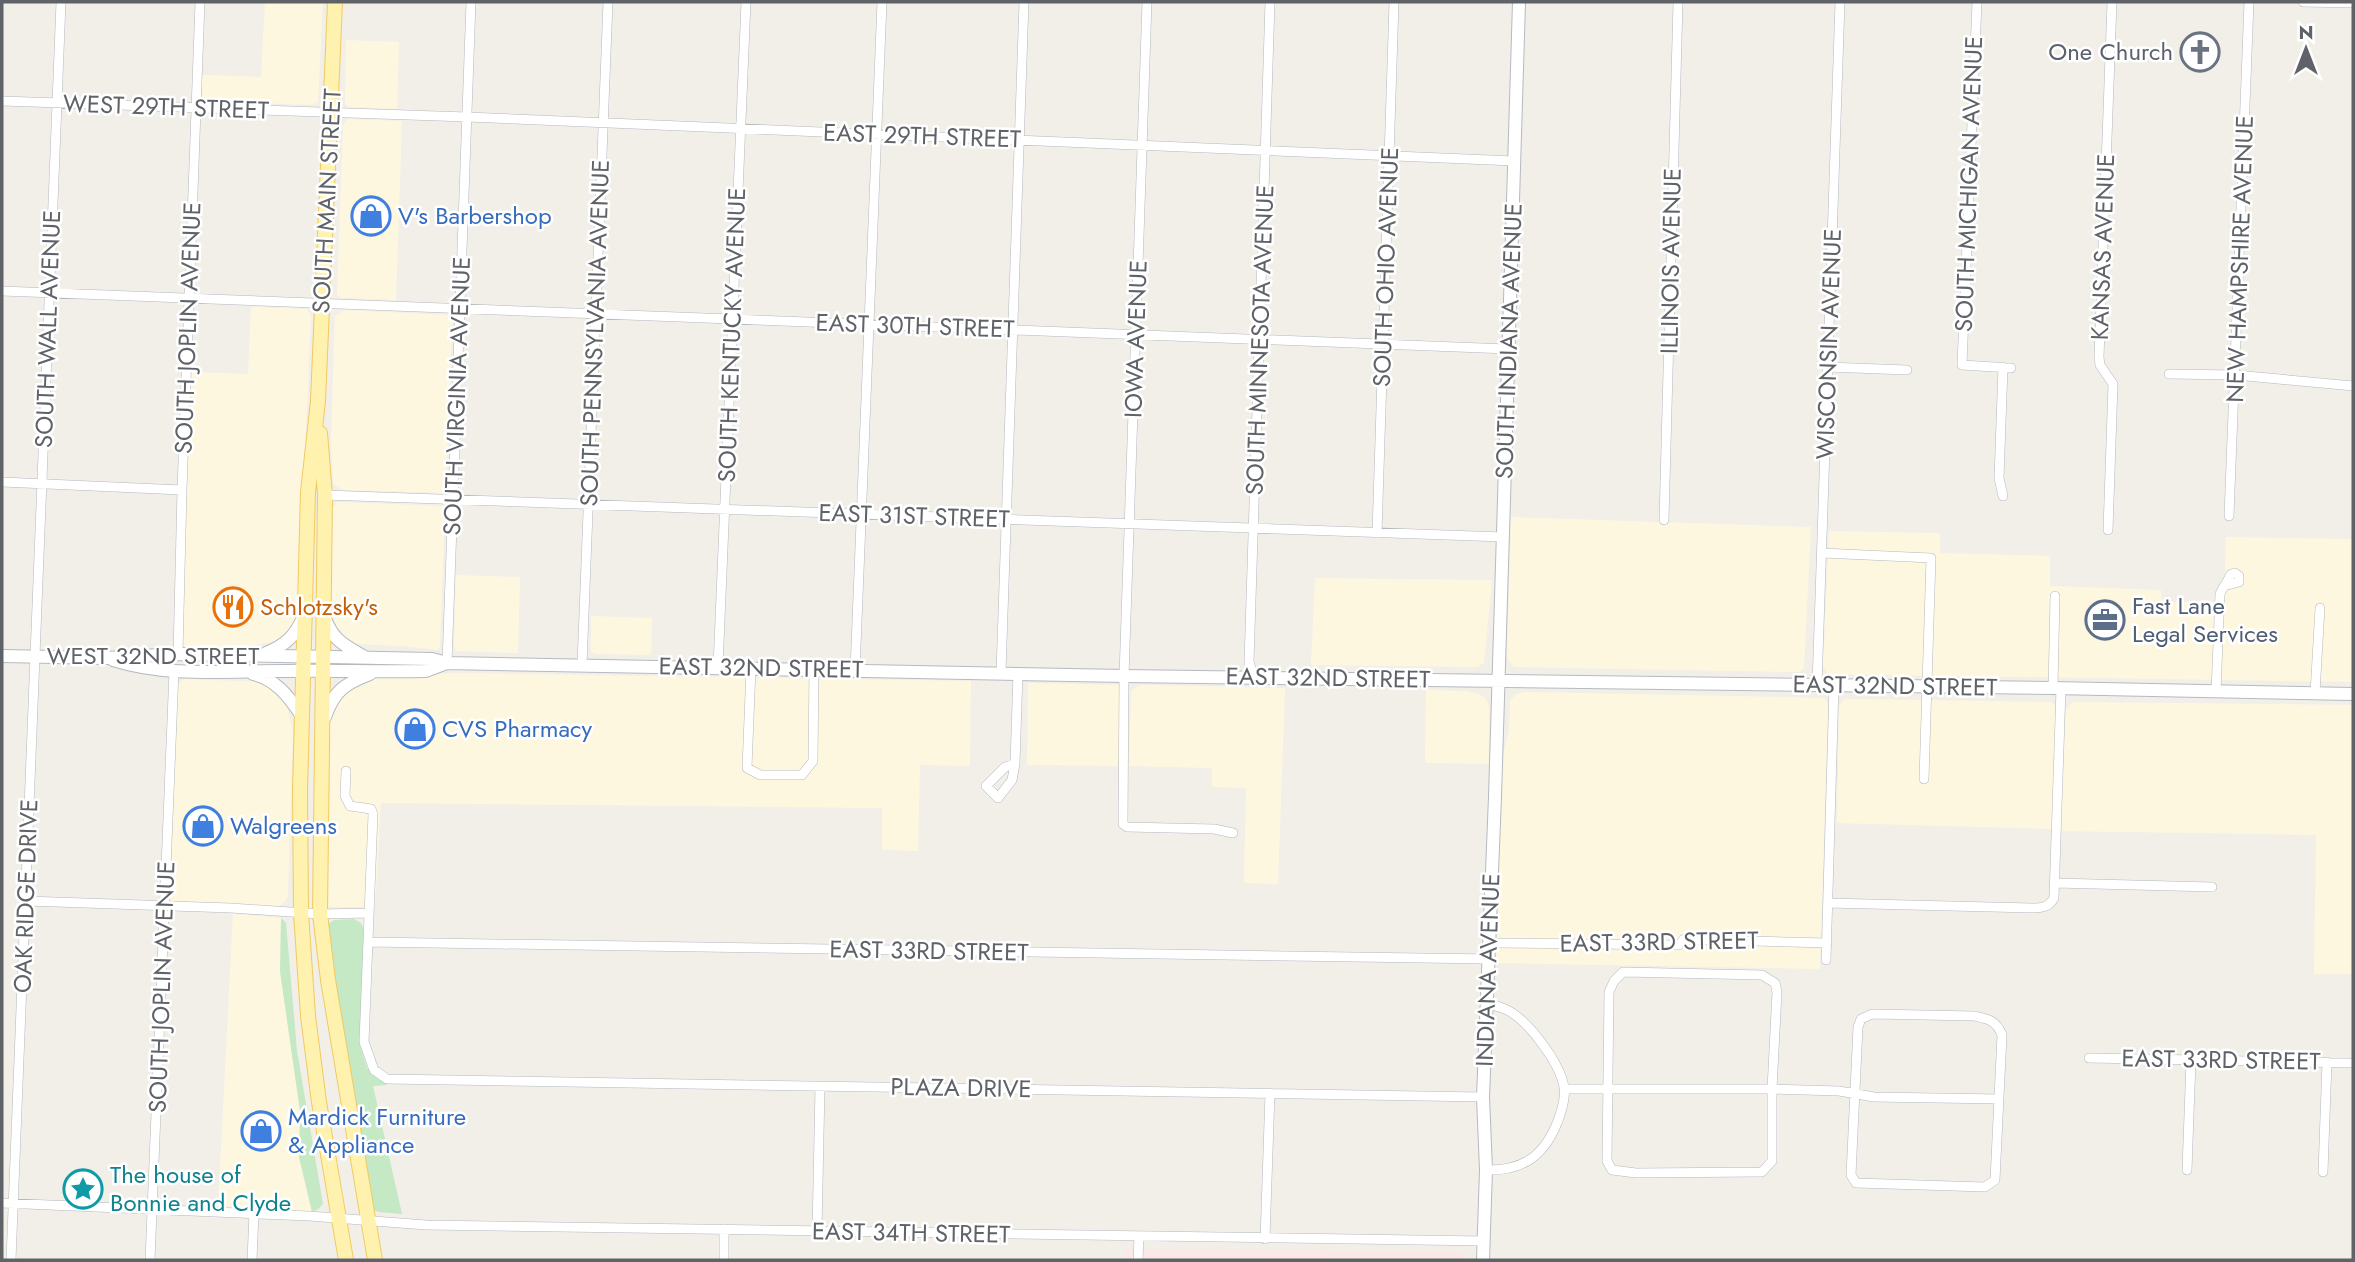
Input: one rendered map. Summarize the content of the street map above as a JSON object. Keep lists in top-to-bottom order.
{
  "streets": {
    "main road": [
      "SOUTH MAIN STREET",
      "SOUTH INDIANA AVENUE",
      "WEST 32ND STREET",
      "EAST 32ND STREET",
      "INDIANA AVENUE"
    ],
    "street": [
      "WEST 29TH STREET",
      "EAST 29TH STREET",
      "SOUTH MICHIGAN AVENUE",
      "KANSAS AVENUE",
      "NEW HAMPSHIRE AVENUE",
      "ILLINOIS AVENUE",
      "SOUTH OHIO AVENUE",
      "EAST 30TH STREET",
      "SOUTH JOPLIN AVENUE",
      "SOUTH WALL AVENUE",
      "SOUTH PENNSYLVANIA AVENUE",
      "SOUTH KENTUCKY AVENUE",
      "IOWA AVENUE",
      "SOUTH MINNESOTA AVENUE",
      "WISCONSIN AVENUE",
      "SOUTH VIRGINIA AVENUE",
      "EAST 31ST STREET",
      "OAK RIDGE DRIVE",
      "EAST 33RD STREET",
      "PLAZA DRIVE",
      "EAST 34TH STREET"
    ]
  },
  "crossings": [
    ["WEST 29TH STREET", "EAST 29TH STREET"],
    ["WEST 29TH STREET", "SOUTH MAIN STREET"],
    ["WEST 29TH STREET", "SOUTH JOPLIN AVENUE"],
    ["WEST 29TH STREET", "SOUTH WALL AVENUE"],
    ["EAST 29TH STREET", "SOUTH MAIN STREET"],
    ["EAST 29TH STREET", "SOUTH OHIO AVENUE"],
    ["EAST 29TH STREET", "SOUTH PENNSYLVANIA AVENUE"],
    ["EAST 29TH STREET", "SOUTH KENTUCKY AVENUE"],
    ["EAST 29TH STREET", "IOWA AVENUE"],
    ["EAST 29TH STREET", "SOUTH MINNESOTA AVENUE"],
    ["EAST 29TH STREET", "SOUTH INDIANA AVENUE"],
    ["EAST 29TH STREET", "SOUTH VIRGINIA AVENUE"],
    ["SOUTH MAIN STREET", "EAST 30TH STREET"],
    ["SOUTH MAIN STREET", "EAST 31ST STREET"],
    ["SOUTH MAIN STREET", "WEST 32ND STREET"],
    ["SOUTH MAIN STREET", "EAST 32ND STREET"],
    ["SOUTH MAIN STREET", "EAST 34TH STREET"],
    ["SOUTH OHIO AVENUE", "EAST 30TH STREET"],
    ["SOUTH OHIO AVENUE", "EAST 31ST STREET"],
    ["EAST 30TH STREET", "SOUTH JOPLIN AVENUE"],
    ["EAST 30TH STREET", "SOUTH WALL AVENUE"],
    ["EAST 30TH STREET", "SOUTH PENNSYLVANIA AVENUE"],
    ["EAST 30TH STREET", "SOUTH KENTUCKY AVENUE"],
    ["EAST 30TH STREET", "IOWA AVENUE"],
    ["EAST 30TH STREET", "SOUTH MINNESOTA AVENUE"],
    ["EAST 30TH STREET", "SOUTH INDIANA AVENUE"],
    ["EAST 30TH STREET", "SOUTH VIRGINIA AVENUE"],
    ["SOUTH JOPLIN AVENUE", "WEST 32ND STREET"],
    ["SOUTH JOPLIN AVENUE", "EAST 34TH STREET"],
    ["SOUTH WALL AVENUE", "WEST 32ND STREET"],
    ["SOUTH WALL AVENUE", "OAK RIDGE DRIVE"],
    ["SOUTH PENNSYLVANIA AVENUE", "EAST 31ST STREET"],
    ["SOUTH PENNSYLVANIA AVENUE", "EAST 32ND STREET"],
    ["SOUTH KENTUCKY AVENUE", "EAST 31ST STREET"],
    ["SOUTH KENTUCKY AVENUE", "EAST 32ND STREET"],
    ["IOWA AVENUE", "EAST 31ST STREET"],
    ["IOWA AVENUE", "EAST 32ND STREET"],
    ["SOUTH MINNESOTA AVENUE", "EAST 31ST STREET"],
    ["SOUTH MINNESOTA AVENUE", "EAST 32ND STREET"],
    ["SOUTH INDIANA AVENUE", "EAST 31ST STREET"],
    ["SOUTH INDIANA AVENUE", "EAST 32ND STREET"],
    ["SOUTH INDIANA AVENUE", "INDIANA AVENUE"],
    ["WISCONSIN AVENUE", "EAST 32ND STREET"],
    ["SOUTH VIRGINIA AVENUE", "EAST 31ST STREET"],
    ["SOUTH VIRGINIA AVENUE", "EAST 32ND STREET"],
    ["WEST 32ND STREET", "EAST 32ND STREET"],
    ["WEST 32ND STREET", "OAK RIDGE DRIVE"],
    ["EAST 32ND STREET", "INDIANA AVENUE"],
    ["OAK RIDGE DRIVE", "EAST 34TH STREET"],
    ["EAST 33RD STREET", "INDIANA AVENUE"],
    ["EAST 33RD STREET", "PLAZA DRIVE"],
    ["INDIANA AVENUE", "PLAZA DRIVE"],
    ["INDIANA AVENUE", "EAST 34TH STREET"]
  ],
  "places": {
    "church": ["One Church"],
    "shop": [
      "V's Barbershop",
      "CVS Pharmacy",
      "Walgreens",
      "Mardick Furniture & Appliance"
    ],
    "restaurant": ["Schlotzsky's"],
    "office": ["Fast Lane Legal Services"],
    "place": ["The house of Bonnie and Clyde"]
  },
  "north": "top"
}
